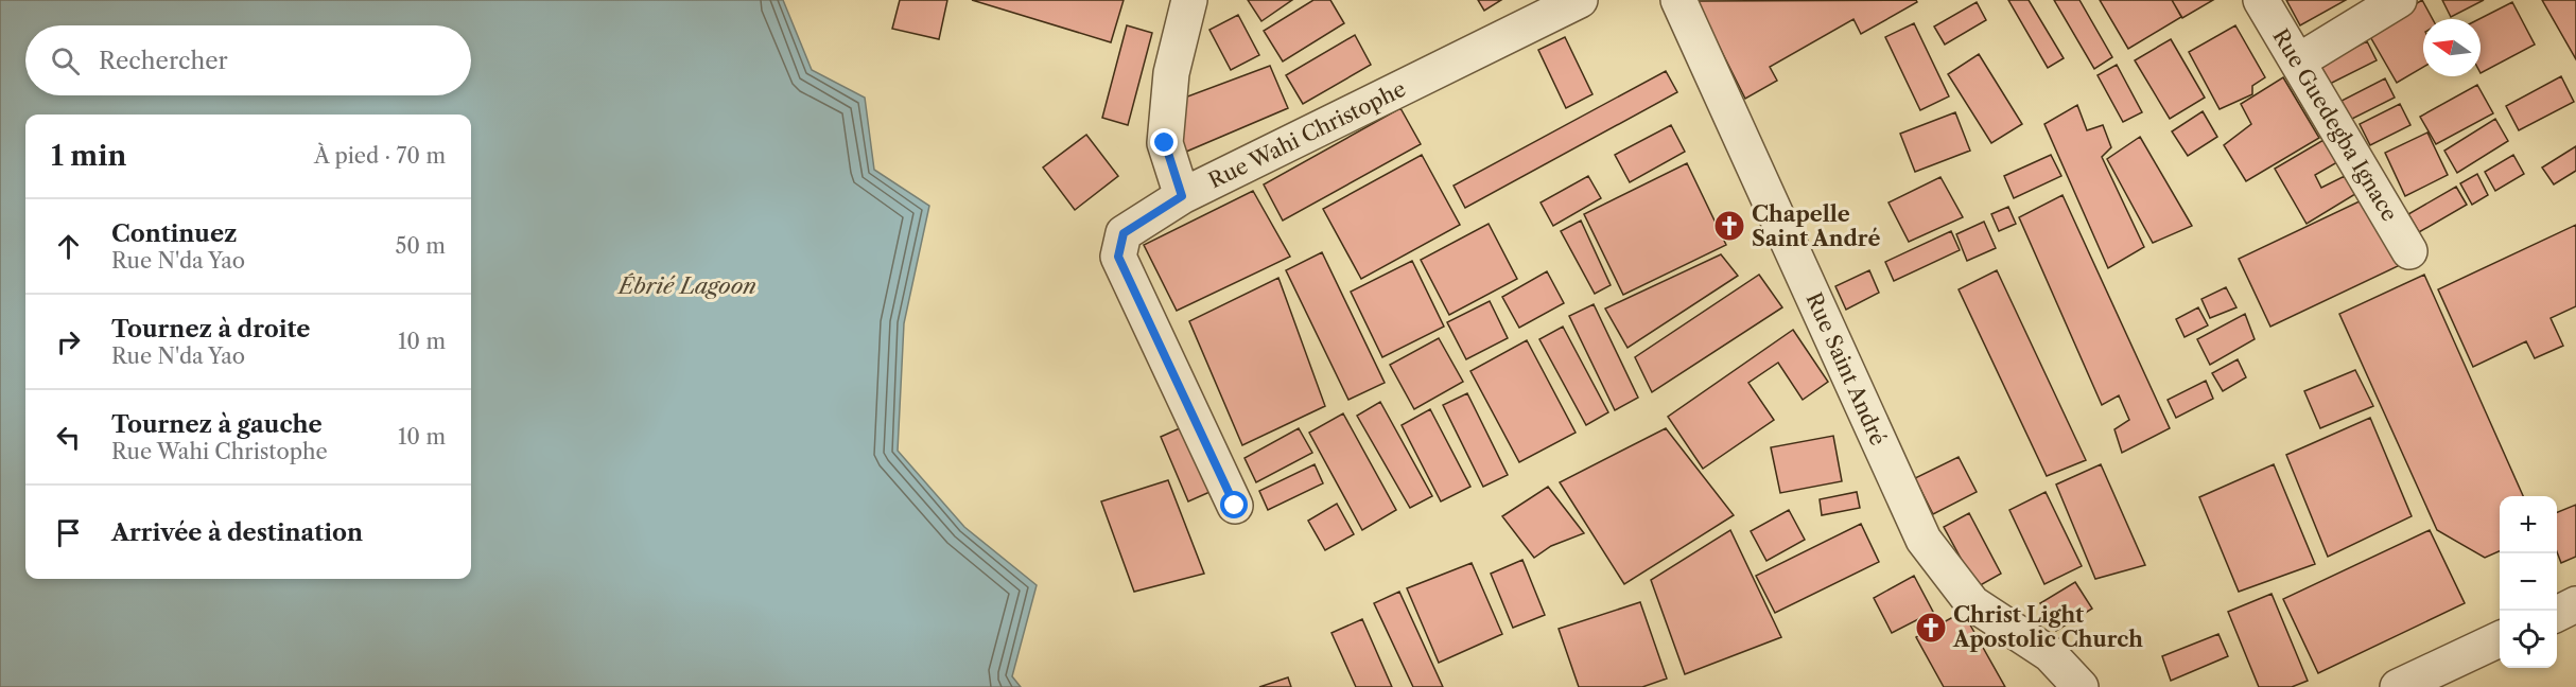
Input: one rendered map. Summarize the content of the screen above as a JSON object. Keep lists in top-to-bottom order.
{
  "streets": {
    "street": ["Rue Guedegba Ignace", "Rue Wahi Christophe", "Rue Saint André"]
  },
  "water": ["Ébrié Lagoon"],
  "places": {
    "church": ["Chapelle Saint André", "Christ Light Apostolic Church"]
  },
  "north": "left",
  "page": {
    "search": "Rechercher",
    "heading": ["1 min", "À pied · 70 m"],
    "list": [
      ["Continuez", "Rue N'da Yao", "50 m"],
      ["Tournez à droite", "Rue N'da Yao", "10 m"],
      ["Tournez à gauche", "Rue Wahi Christophe", "10 m"],
      "Arrivée à destination"
    ],
    "map_buttons": ["+", "−"]
  }
}
